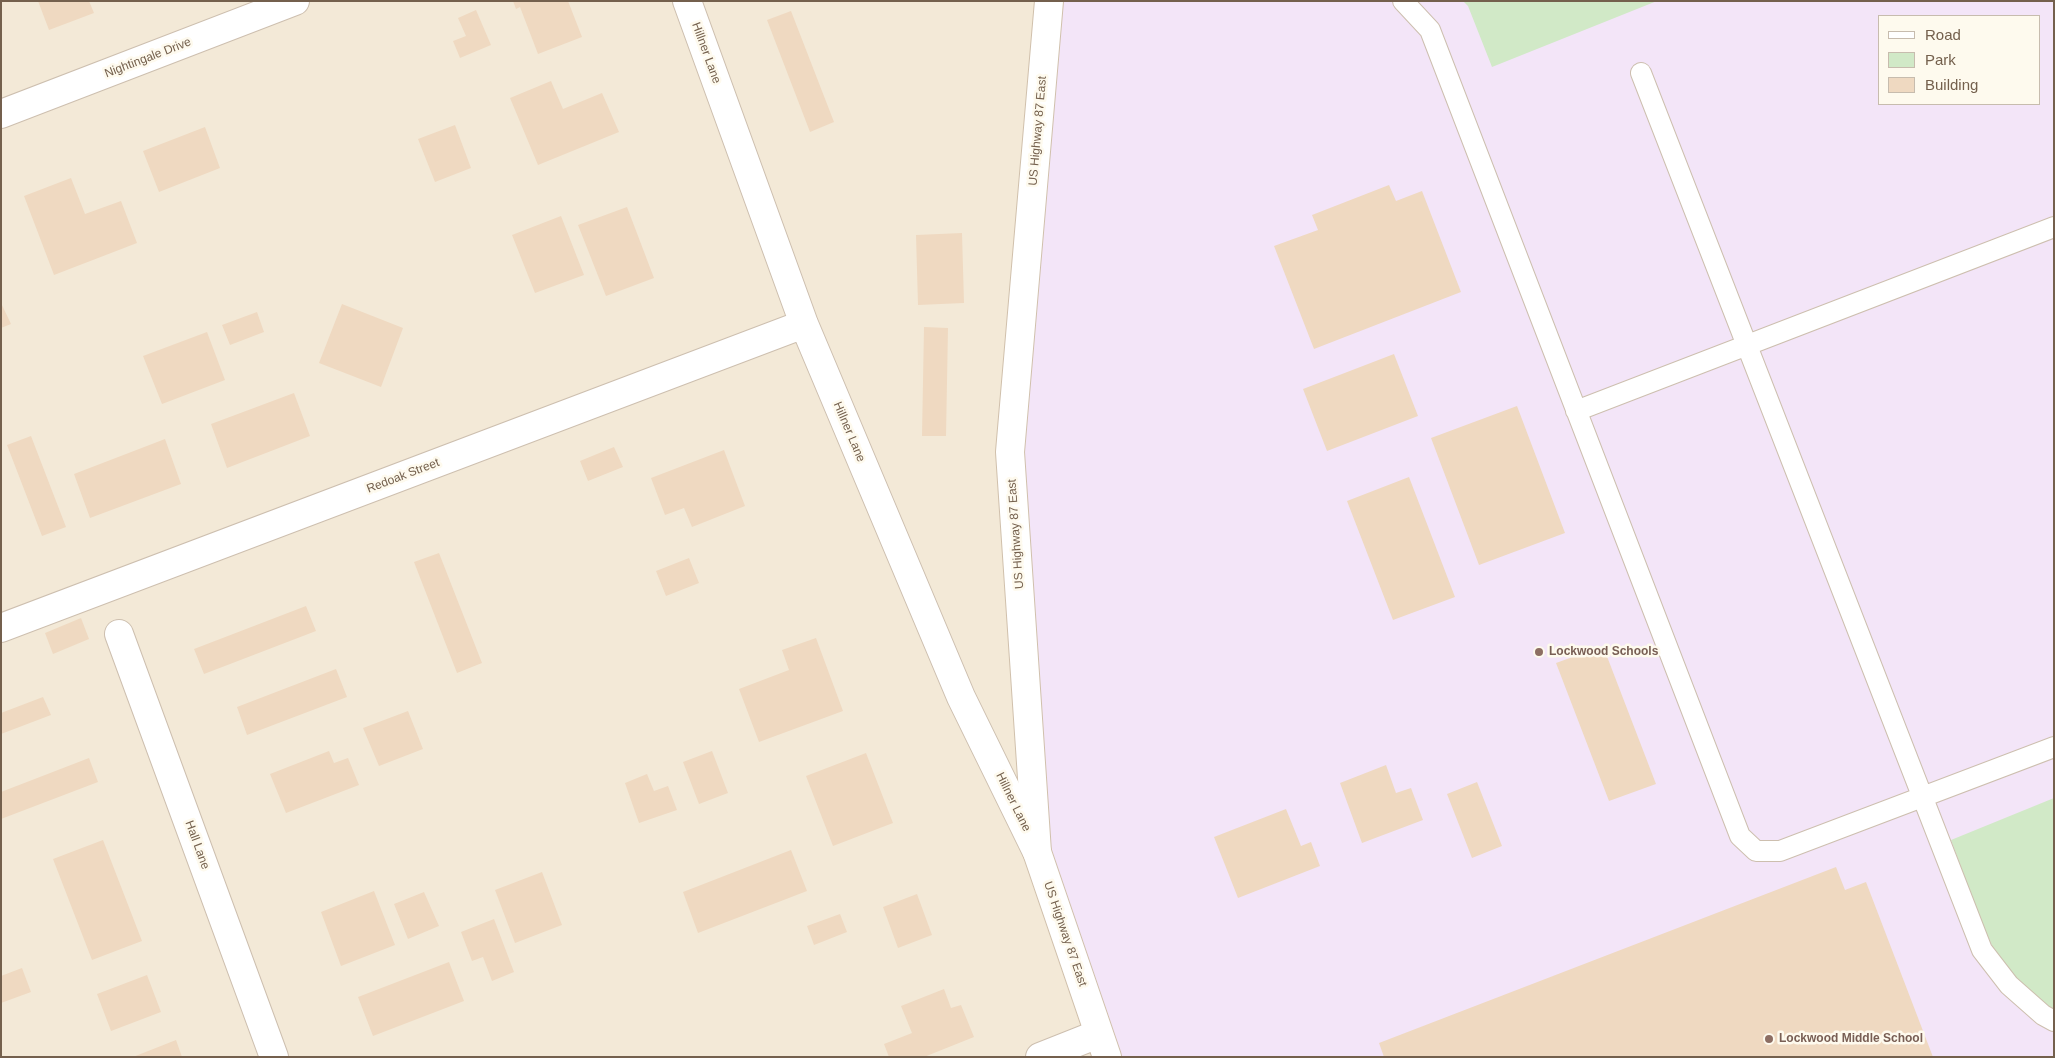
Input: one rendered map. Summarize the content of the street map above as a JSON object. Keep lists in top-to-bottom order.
{
  "streets": {
    "street": [
      "Hillner Lane",
      "Nightingale Drive",
      "US Highway 87 East",
      "Redoak Street",
      "Hall Lane"
    ]
  },
  "crossings": [
    ["Hillner Lane", "US Highway 87 East"],
    ["Hillner Lane", "Redoak Street"]
  ],
  "places": ["Lockwood Schools", "Lockwood Middle School"],
  "legend": ["Road", "Park", "Building"]
}
